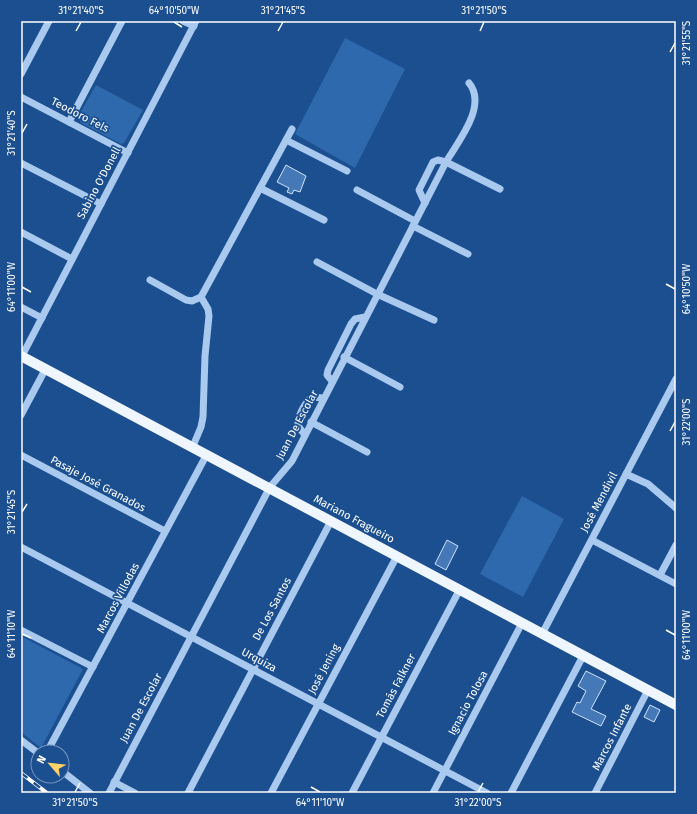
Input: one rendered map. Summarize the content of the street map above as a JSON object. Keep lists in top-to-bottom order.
{
  "streets": {
    "main road": ["Mariano Fragueiro"],
    "street": [
      "Teodoro Fels",
      "Sabino O'Donell",
      "Juan De Escolar",
      "Pasaje José Granados",
      "José Mendivil",
      "Marcos Villodas",
      "De Los Santos",
      "Urquiza",
      "José Jening",
      "Tomás Falkner",
      "Ignacio Tolosa",
      "Marcos Infante"
    ]
  },
  "crossings": [
    ["Teodoro Fels", "Sabino O'Donell"],
    ["Sabino O'Donell", "Mariano Fragueiro"],
    ["Juan De Escolar", "Mariano Fragueiro"],
    ["Juan De Escolar", "Urquiza"],
    ["Pasaje José Granados", "Marcos Villodas"],
    ["José Mendivil", "Mariano Fragueiro"],
    ["Mariano Fragueiro", "Marcos Villodas"],
    ["Mariano Fragueiro", "De Los Santos"],
    ["Mariano Fragueiro", "José Jening"],
    ["Mariano Fragueiro", "Tomás Falkner"],
    ["Mariano Fragueiro", "Ignacio Tolosa"],
    ["Mariano Fragueiro", "Marcos Infante"],
    ["Marcos Villodas", "Urquiza"],
    ["De Los Santos", "Urquiza"],
    ["Urquiza", "José Jening"],
    ["Urquiza", "Tomás Falkner"],
    ["Urquiza", "Ignacio Tolosa"]
  ],
  "north": "top left",
  "coordinates": [
    "31°21'40\"S",
    "64°10'50\"W",
    "31°21'45\"S",
    "31°21'50\"S",
    "31°21'55\"S",
    "64°11'00\"W",
    "31°22'00\"S",
    "64°11'10\"W"
  ]
}
